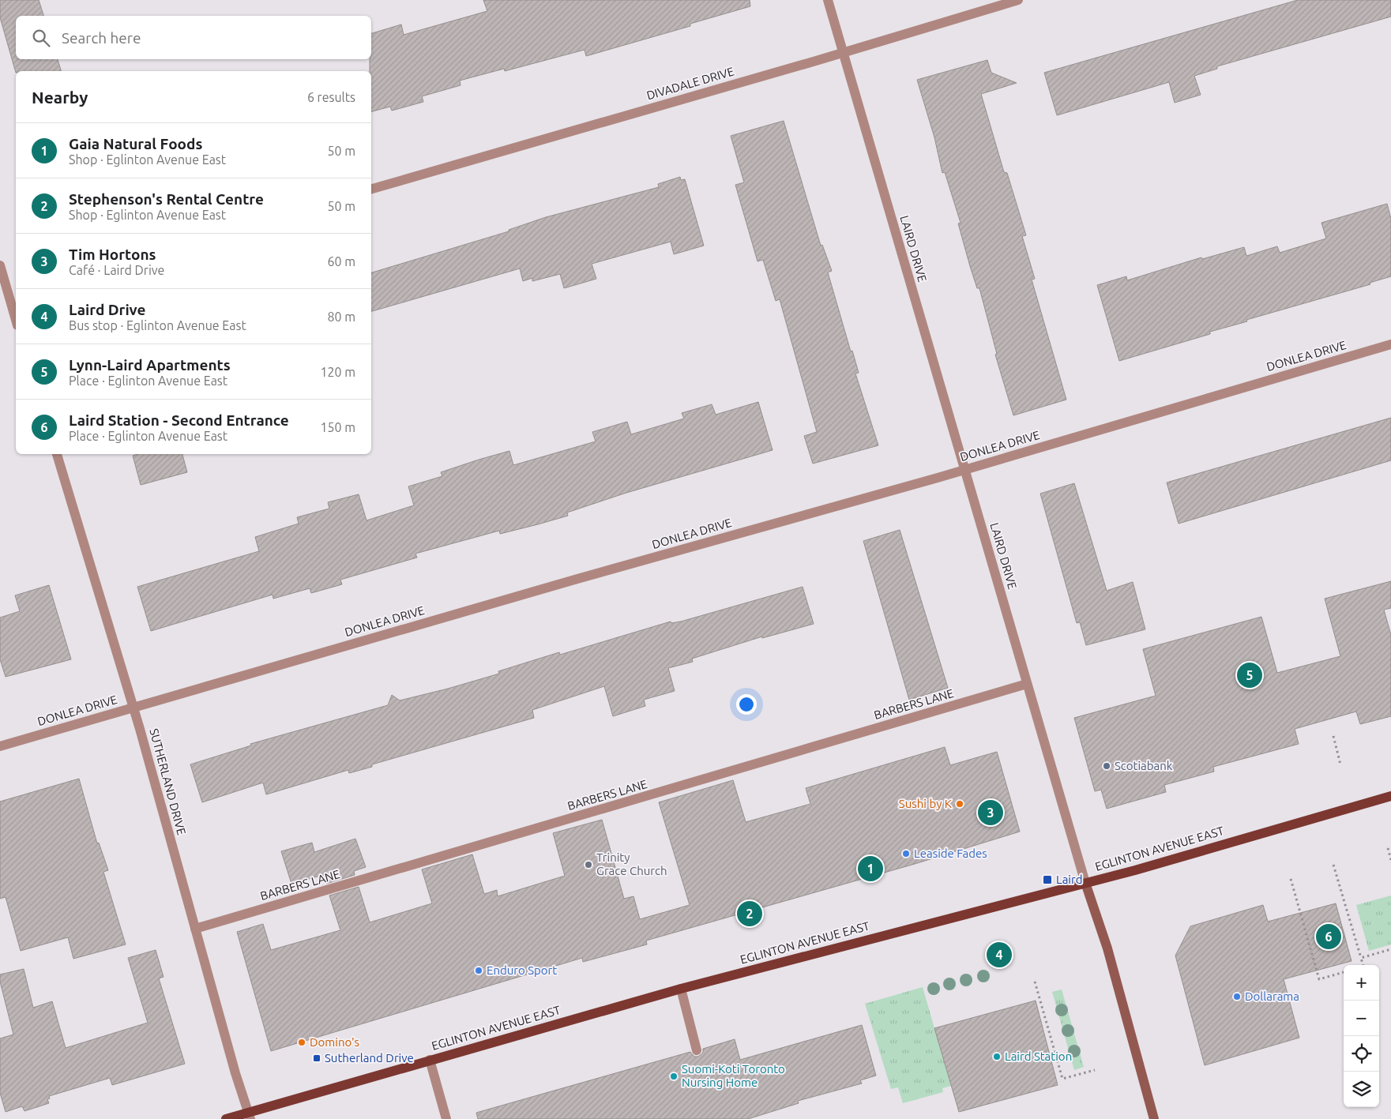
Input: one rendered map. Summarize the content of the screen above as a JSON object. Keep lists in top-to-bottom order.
{
  "streets": {
    "main road": ["LAIRD DRIVE", "EGLINTON AVENUE EAST"],
    "street": [
      "DIVADALE DRIVE",
      "DONLEA DRIVE",
      "BARBERS LANE",
      "SUTHERLAND DRIVE"
    ]
  },
  "crossings": [
    ["DIVADALE DRIVE", "LAIRD DRIVE"],
    ["LAIRD DRIVE", "DONLEA DRIVE"],
    ["LAIRD DRIVE", "BARBERS LANE"],
    ["LAIRD DRIVE", "EGLINTON AVENUE EAST"],
    ["DONLEA DRIVE", "SUTHERLAND DRIVE"],
    ["BARBERS LANE", "SUTHERLAND DRIVE"],
    ["SUTHERLAND DRIVE", "EGLINTON AVENUE EAST"]
  ],
  "places": {
    "other": [
      "Scotiabank",
      "Sushi by K",
      "Leaside Fades",
      "Trinity Grace Church",
      "Enduro Sport",
      "Dollarama",
      "Domino's",
      "Laird Station",
      "Suomi-Koti Toronto Nursing Home"
    ],
    "transit": ["Laird", "Sutherland Drive"]
  },
  "page": {
    "search": "Search here",
    "heading": ["Nearby", "6 results"],
    "list": [
      {
        "mark": "1",
        "name": "Gaia Natural Foods",
        "note": "Shop · Eglinton Avenue East",
        "value": "50 m"
      },
      {
        "mark": "2",
        "name": "Stephenson's Rental Centre",
        "note": "Shop · Eglinton Avenue East",
        "value": "50 m"
      },
      {
        "mark": "3",
        "name": "Tim Hortons",
        "note": "Café · Laird Drive",
        "value": "60 m"
      },
      {
        "mark": "4",
        "name": "Laird Drive",
        "note": "Bus stop · Eglinton Avenue East",
        "value": "80 m"
      },
      {
        "mark": "5",
        "name": "Lynn-Laird Apartments",
        "note": "Place · Eglinton Avenue East",
        "value": "120 m"
      },
      {
        "mark": "6",
        "name": "Laird Station - Second Entrance",
        "note": "Place · Eglinton Avenue East",
        "value": "150 m"
      }
    ],
    "pins": [
      "5",
      "3",
      "1",
      "2",
      "6",
      "4"
    ],
    "map_buttons": ["+", "−"]
  }
}
